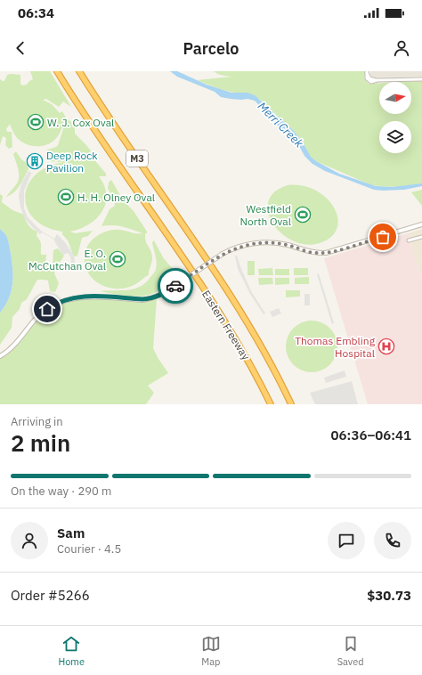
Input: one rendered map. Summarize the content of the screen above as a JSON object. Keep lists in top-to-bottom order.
{
  "streets": {
    "highway": ["M3", "Eastern Freeway"]
  },
  "water": ["Merri Creek"],
  "places": {
    "sports": [
      "W. J. Cox Oval",
      "H. H. Olney Oval",
      "Westfield North Oval",
      "E. O. McCutchan Oval"
    ],
    "building": ["Deep Rock Pavilion"],
    "hospital": ["Thomas Embling Hospital"]
  },
  "north": "right",
  "page": {
    "status": "06:34",
    "header": "Parcelo",
    "heading": ["2 min", "Arriving in", "06:36–06:41"],
    "panel": [
      "Sam",
      "Courier · 4.5",
      "Order #5266",
      "$30.73"
    ],
    "bar": "On the way · 290 m",
    "tabs": ["Home", "Map", "Saved"]
  }
}
